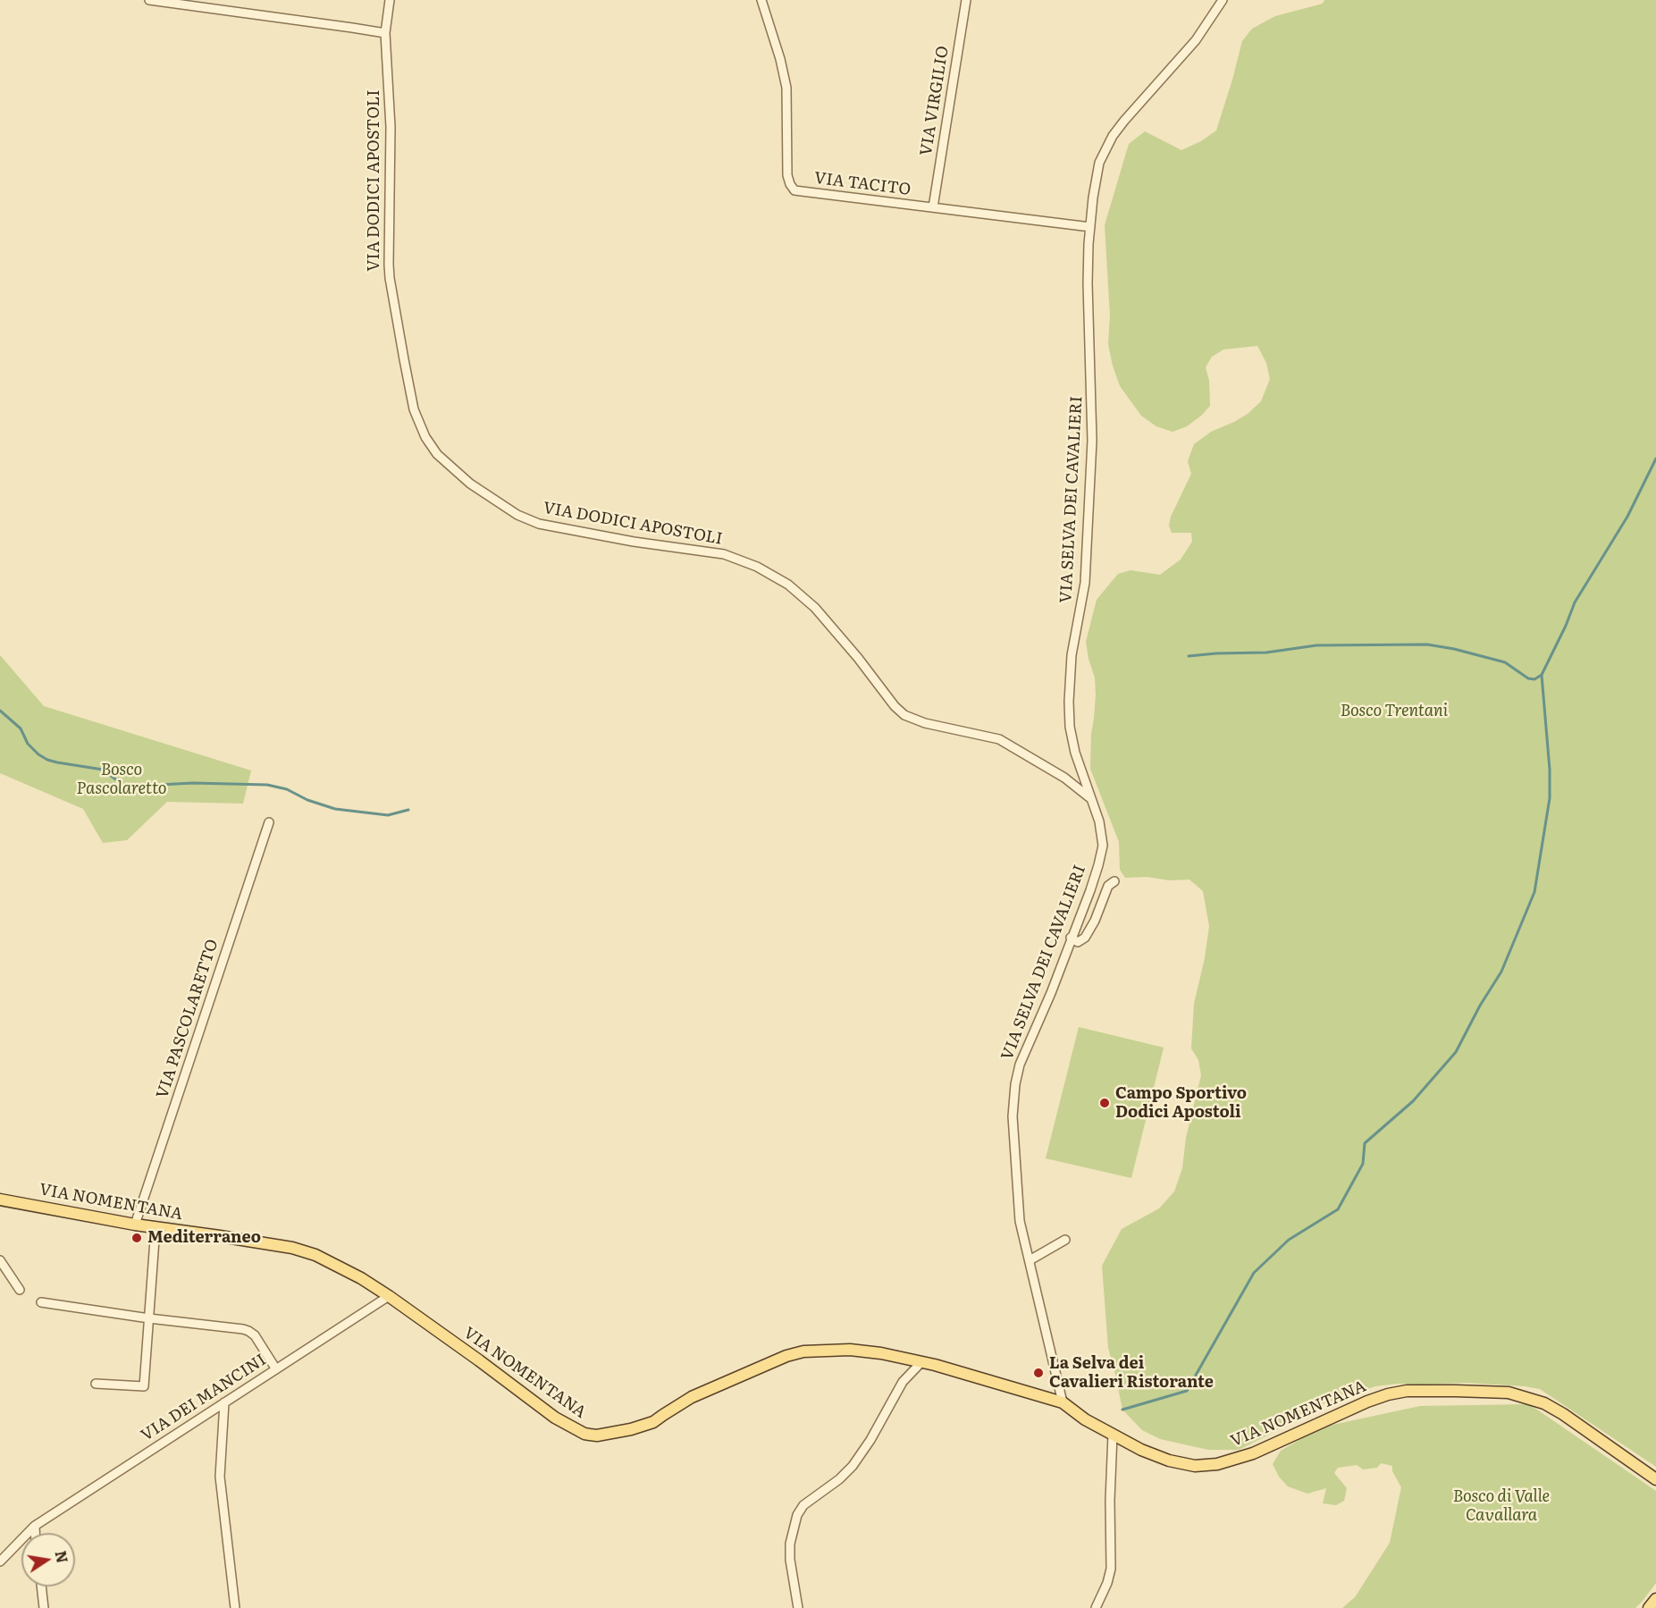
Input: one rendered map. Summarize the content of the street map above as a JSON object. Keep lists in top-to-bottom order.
{
  "streets": {
    "main road": ["VIA NOMENTANA"],
    "street": [
      "VIA VIRGILIO",
      "VIA DODICI APOSTOLI",
      "VIA TACITO",
      "VIA SELVA DEI CAVALIERI",
      "VIA PASCOLARETTO",
      "VIA DEI MANCINI"
    ]
  },
  "crossings": [
    ["VIA VIRGILIO", "VIA TACITO"],
    ["VIA DODICI APOSTOLI", "VIA SELVA DEI CAVALIERI"],
    ["VIA TACITO", "VIA SELVA DEI CAVALIERI"],
    ["VIA SELVA DEI CAVALIERI", "VIA NOMENTANA"],
    ["VIA PASCOLARETTO", "VIA NOMENTANA"],
    ["VIA NOMENTANA", "VIA DEI MANCINI"]
  ],
  "parks": ["Bosco Trentani", "Bosco Pascolaretto", "Bosco di Valle Cavallara"],
  "places": ["Campo Sportivo Dodici Apostoli", "Mediterraneo", "La Selva dei Cavalieri Ristorante"],
  "north": "right"
}
